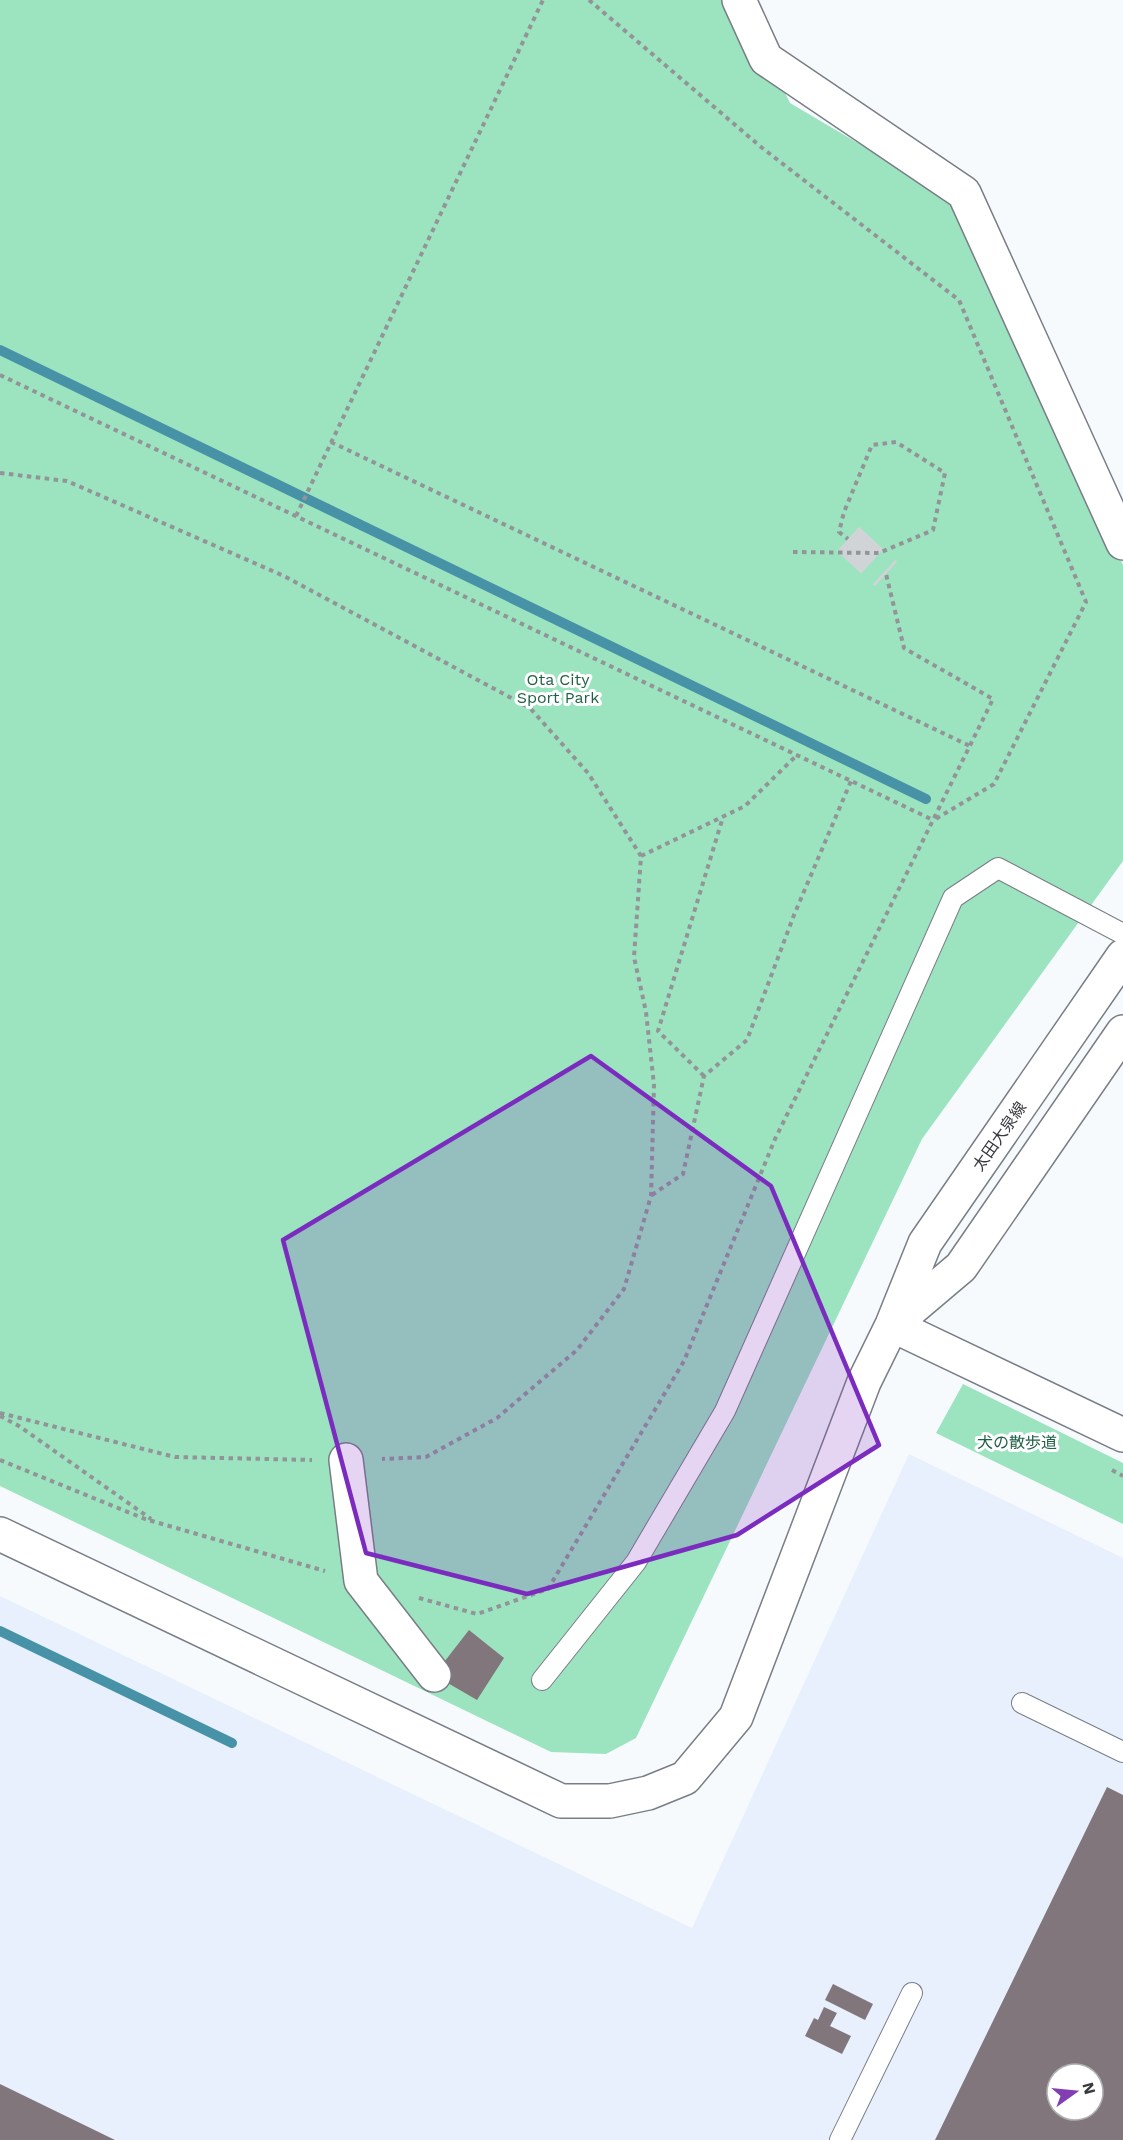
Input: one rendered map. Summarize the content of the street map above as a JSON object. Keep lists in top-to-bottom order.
{
  "streets": {
    "street": ["太田大泉線"]
  },
  "parks": ["Ota City Sport Park", "犬の散歩道"],
  "north": "right"
}
